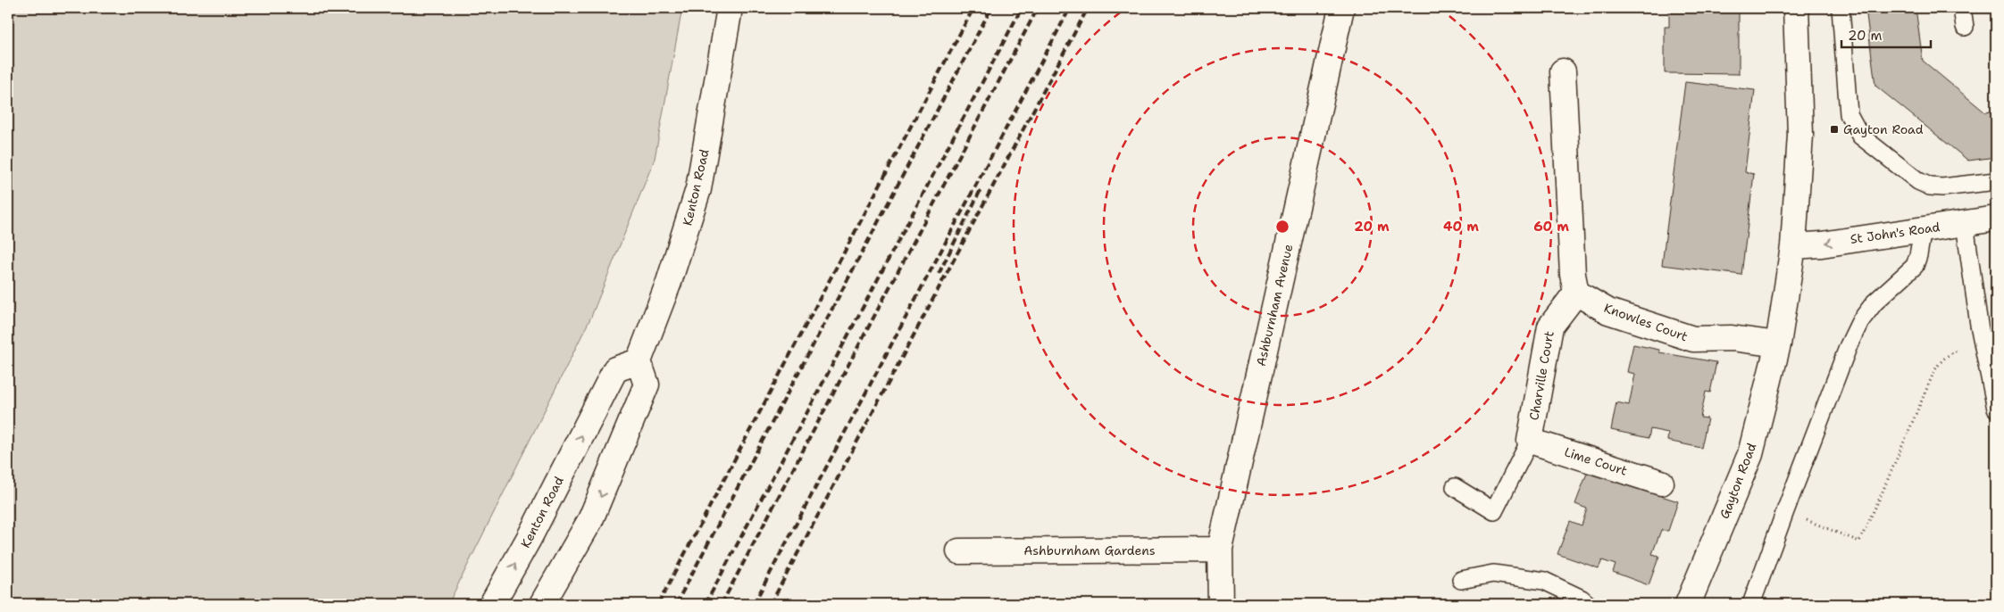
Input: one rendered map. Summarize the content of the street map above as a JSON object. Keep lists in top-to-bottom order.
{
  "streets": {
    "street": [
      "Kenton Road",
      "St John's Road",
      "Ashburnham Avenue",
      "Knowles Court",
      "Charville Court",
      "Lime Court",
      "Gayton Road",
      "Ashburnham Gardens"
    ]
  },
  "crossings": [
    ["St John's Road", "Gayton Road"],
    ["Ashburnham Avenue", "Ashburnham Gardens"],
    ["Knowles Court", "Charville Court"],
    ["Knowles Court", "Gayton Road"],
    ["Charville Court", "Lime Court"]
  ],
  "one_way": ["St John's Road"],
  "places": {
    "transit": ["Gayton Road"]
  },
  "scale_bar": "20 m",
  "rings": ["20 m", "40 m", "60 m"]
}
